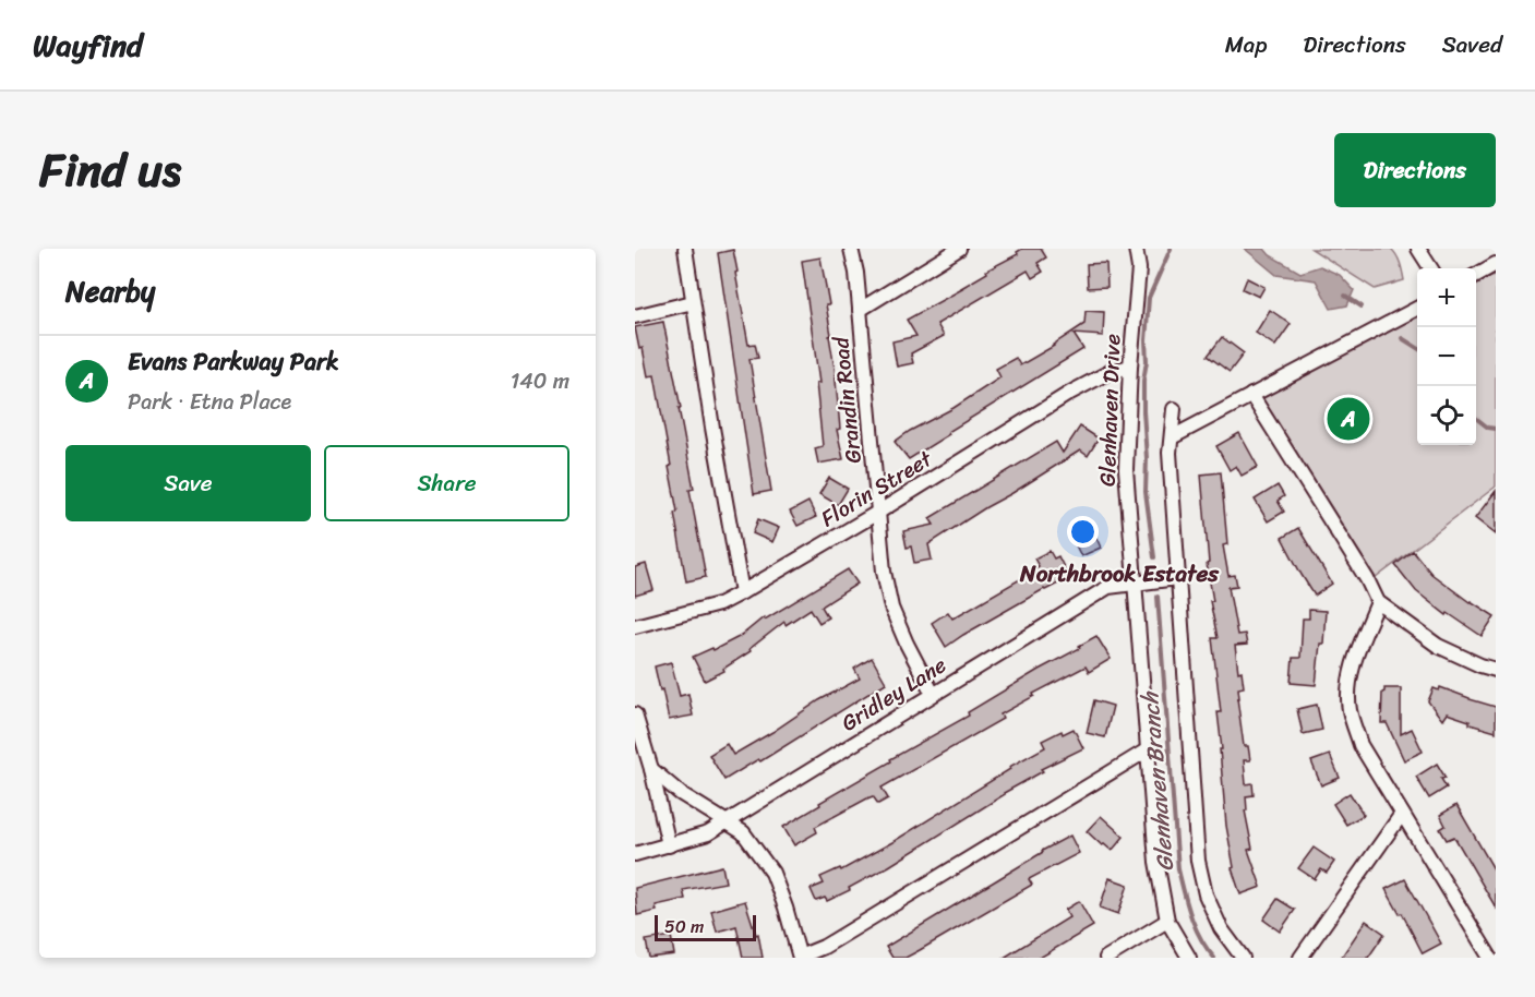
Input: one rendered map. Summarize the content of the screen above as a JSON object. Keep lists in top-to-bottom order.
{
  "streets": {
    "street": [
      "Grandin Road",
      "Glenhaven Drive",
      "Florin Street",
      "Gridley Lane"
    ]
  },
  "crossings": [
    ["Grandin Road", "Florin Street"],
    ["Grandin Road", "Gridley Lane"],
    ["Glenhaven Drive", "Florin Street"],
    ["Glenhaven Drive", "Gridley Lane"]
  ],
  "districts": ["Northbrook Estates"],
  "water": ["Glenhaven Branch"],
  "scale_bar": "50 m",
  "page": {
    "header": "Wayfind",
    "nav": ["Map", "Directions", "Saved"],
    "title": "Find us",
    "buttons": [
      "Directions",
      ["Save", "Share"]
    ],
    "heading": "Nearby",
    "map_buttons": ["+", "−"],
    "list": [
      {
        "mark": "A",
        "name": "Evans Parkway Park",
        "note": "Park · Etna Place",
        "value": "140 m"
      }
    ],
    "pins": "A",
    "scale": "50 m"
  }
}
